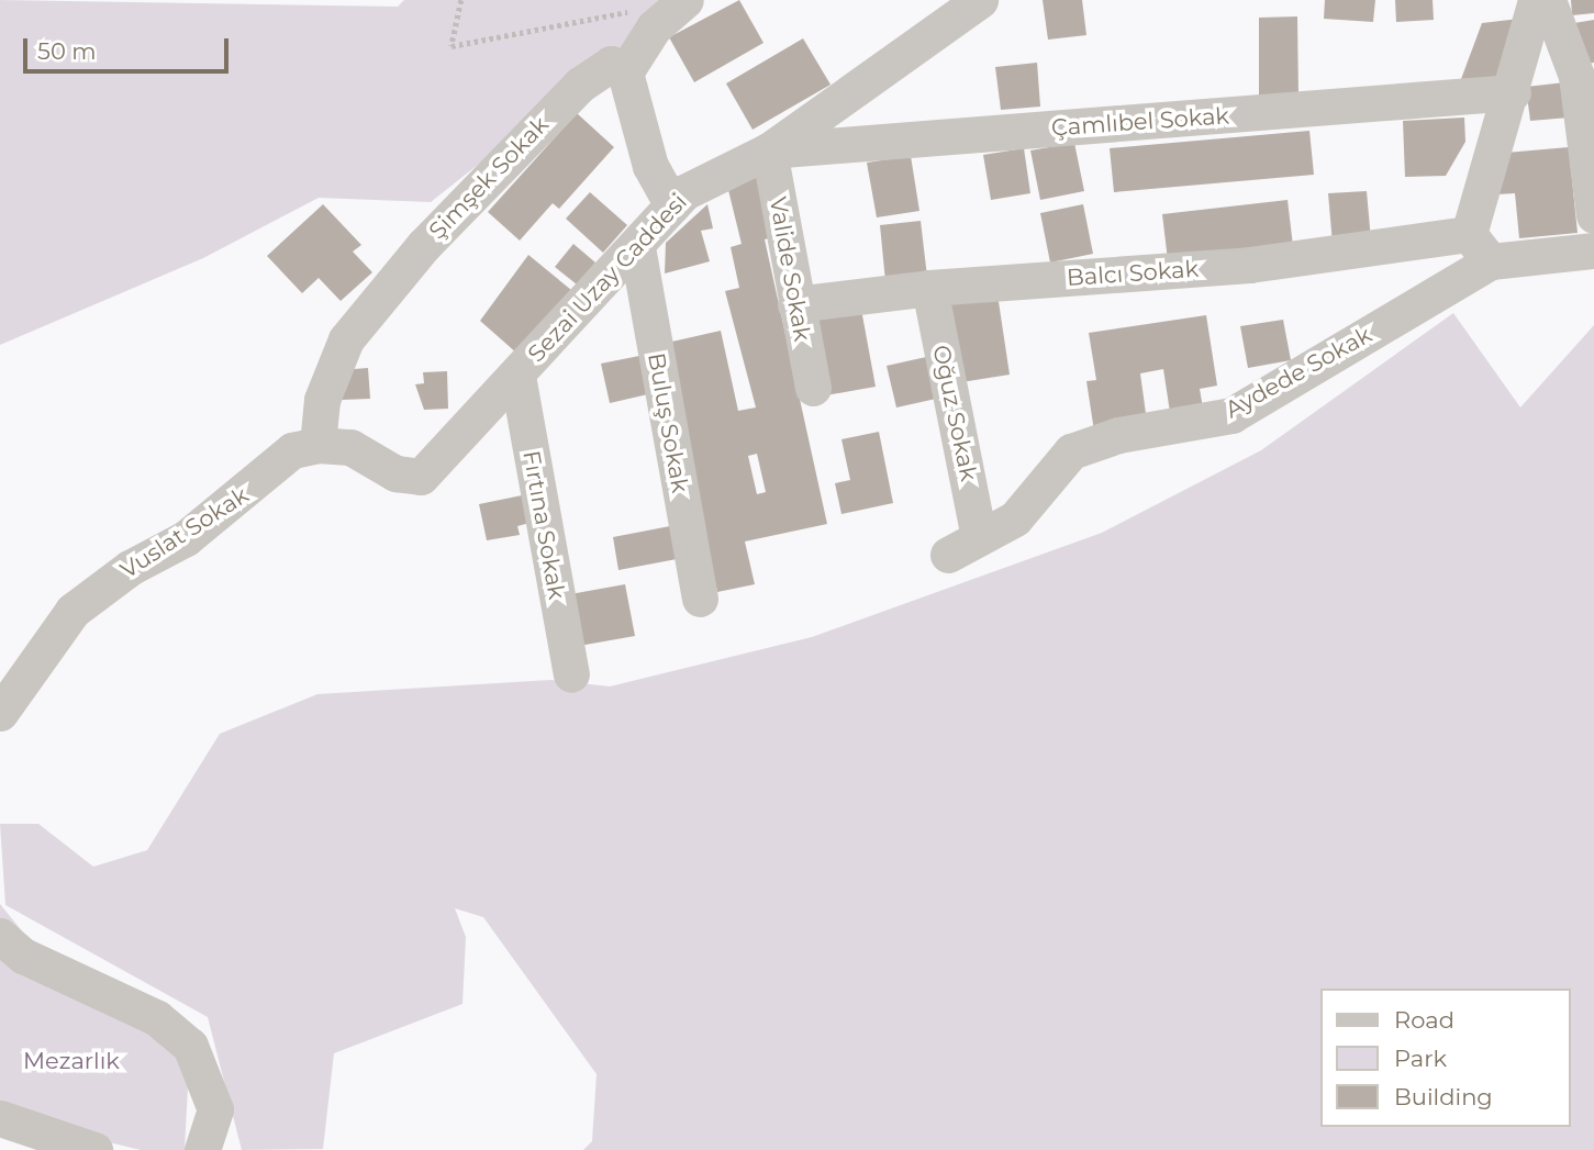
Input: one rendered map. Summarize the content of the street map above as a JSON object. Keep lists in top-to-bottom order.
{
  "streets": {
    "street": [
      "Çamlıbel Sokak",
      "Şimşek Sokak",
      "Valide Sokak",
      "Balcı Sokak",
      "Sezai Uzay Caddesi",
      "Aydede Sokak",
      "Oğuz Sokak",
      "Buluş Sokak",
      "Fırtına Sokak",
      "Vuslat Sokak"
    ]
  },
  "crossings": [
    ["Çamlıbel Sokak", "Valide Sokak"],
    ["Çamlıbel Sokak", "Sezai Uzay Caddesi"],
    ["Şimşek Sokak", "Vuslat Sokak"],
    ["Valide Sokak", "Balcı Sokak"],
    ["Valide Sokak", "Sezai Uzay Caddesi"],
    ["Balcı Sokak", "Aydede Sokak"],
    ["Balcı Sokak", "Oğuz Sokak"],
    ["Sezai Uzay Caddesi", "Buluş Sokak"],
    ["Sezai Uzay Caddesi", "Fırtına Sokak"],
    ["Sezai Uzay Caddesi", "Vuslat Sokak"],
    ["Aydede Sokak", "Oğuz Sokak"]
  ],
  "parks": ["Mezarlık"],
  "legend": ["Road", "Park", "Building"],
  "scale_bar": "50 m"
}
